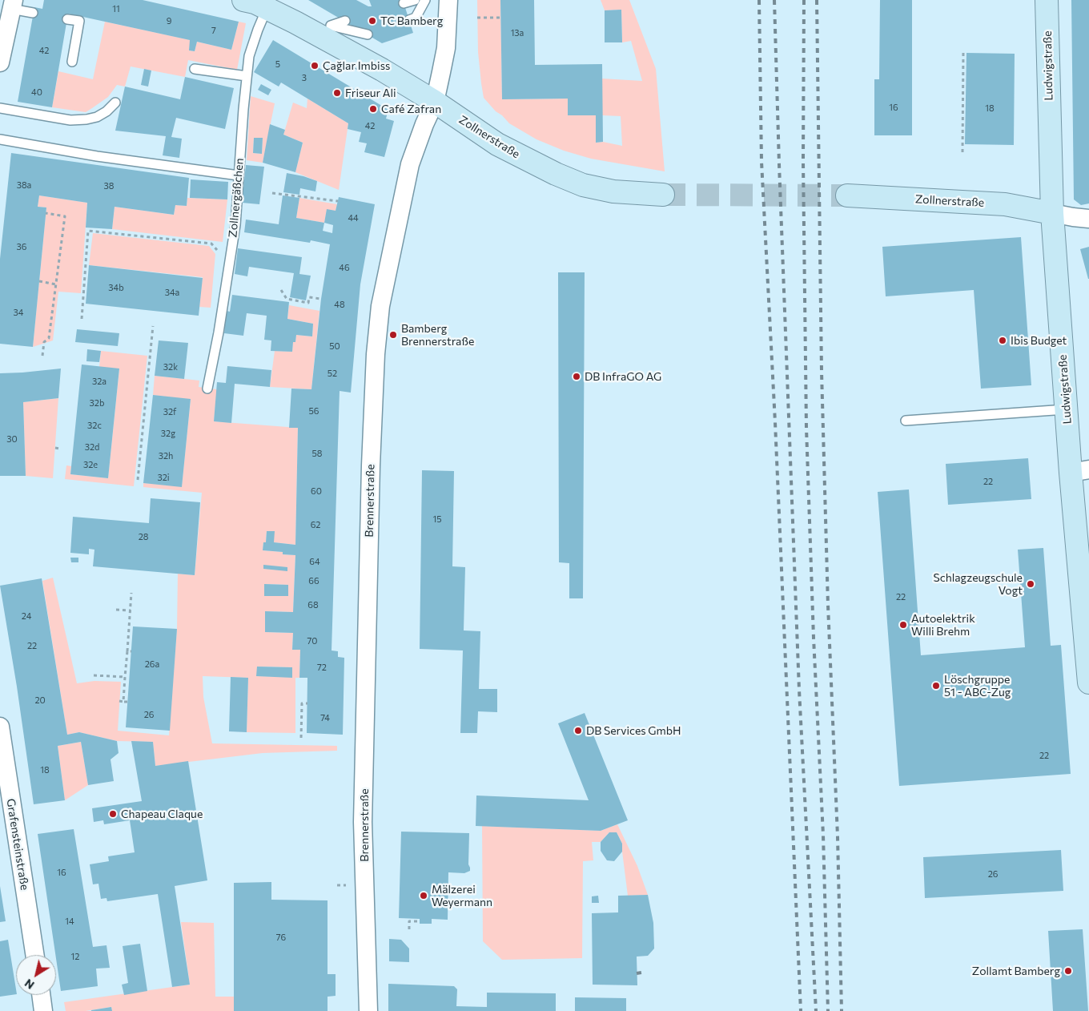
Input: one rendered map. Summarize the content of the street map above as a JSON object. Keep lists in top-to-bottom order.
{
  "streets": {
    "street": [
      "Ludwigstraße",
      "Zollnerstraße",
      "Brennerstraße",
      "Grafensteinstraße"
    ],
    "lane": ["Zollnergäßchen"]
  },
  "crossings": [
    ["Ludwigstraße", "Zollnerstraße"],
    ["Zollnerstraße", "Zollnergäßchen"],
    ["Zollnerstraße", "Brennerstraße"]
  ],
  "places": [
    "TC Bamberg",
    "Çağlar Imbiss",
    "Friseur Ali",
    "Café Zafran",
    "Bamberg Brennerstraße",
    "Ibis Budget",
    "DB InfraGO AG",
    "Schlagzeugschule Vogt",
    "Autoelektrik Willi Brehm",
    "Löschgruppe 51 - ABC-Zug",
    "DB Services GmbH",
    "Chapeau Claque",
    "Mälzerei Weyermann",
    "Zollamt Bamberg"
  ],
  "house_numbers": [
    "11",
    "9",
    "7",
    "13a",
    "42",
    "5",
    "3",
    "40",
    "16",
    "18",
    "42",
    "38a",
    "38",
    "44",
    "36",
    "46",
    "34b",
    "34a",
    "48",
    "34",
    "50",
    "32k",
    "52",
    "32a",
    "32b",
    "56",
    "32f",
    "32c",
    "32g",
    "30",
    "32d",
    "58",
    "32h",
    "32e",
    "32i",
    "22",
    "60",
    "15",
    "62",
    "28",
    "64",
    "66",
    "22",
    "68",
    "24",
    "70",
    "22",
    "26a",
    "72",
    "20",
    "26",
    "74",
    "22",
    "18",
    "16",
    "26",
    "14",
    "76",
    "12"
  ],
  "north": "bottom left"
}
